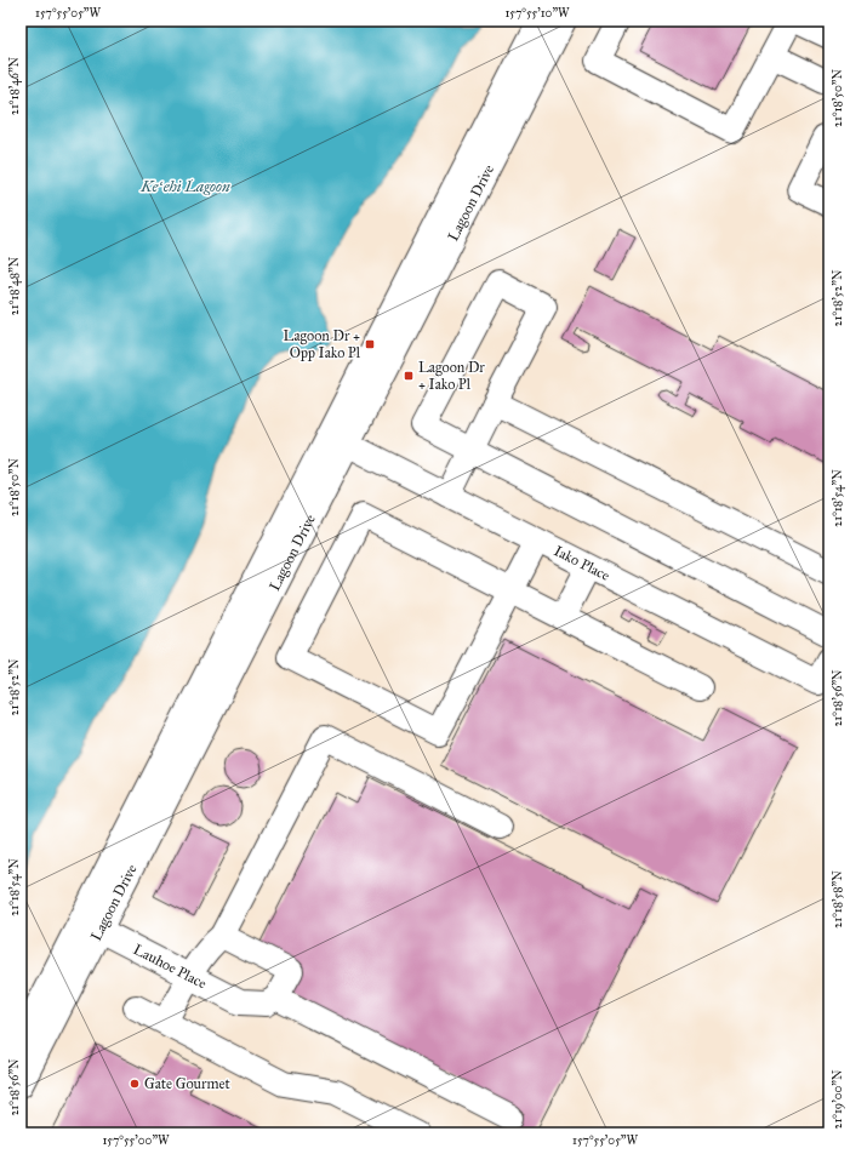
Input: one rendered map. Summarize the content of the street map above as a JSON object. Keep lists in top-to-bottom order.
{
  "streets": {
    "street": ["Lagoon Drive", "Iako Place", "Lauhoe Place"]
  },
  "crossings": [
    ["Lagoon Drive", "Iako Place"],
    ["Lagoon Drive", "Lauhoe Place"]
  ],
  "water": ["Keʻehi Lagoon"],
  "places": {
    "transit": ["Lagoon Dr + Opp Iako Pl", "Lagoon Dr + Iako Pl"],
    "other": ["Gate Gourmet"]
  },
  "coordinates": [
    "157°55'05\"W",
    "157°55'10\"W",
    "21°18'46\"N",
    "21°18'50\"N",
    "21°18'48\"N",
    "21°18'52\"N",
    "21°18'54\"N",
    "21°18'56\"N",
    "21°18'58\"N",
    "21°19'00\"N",
    "157°55'00\"W"
  ]
}
